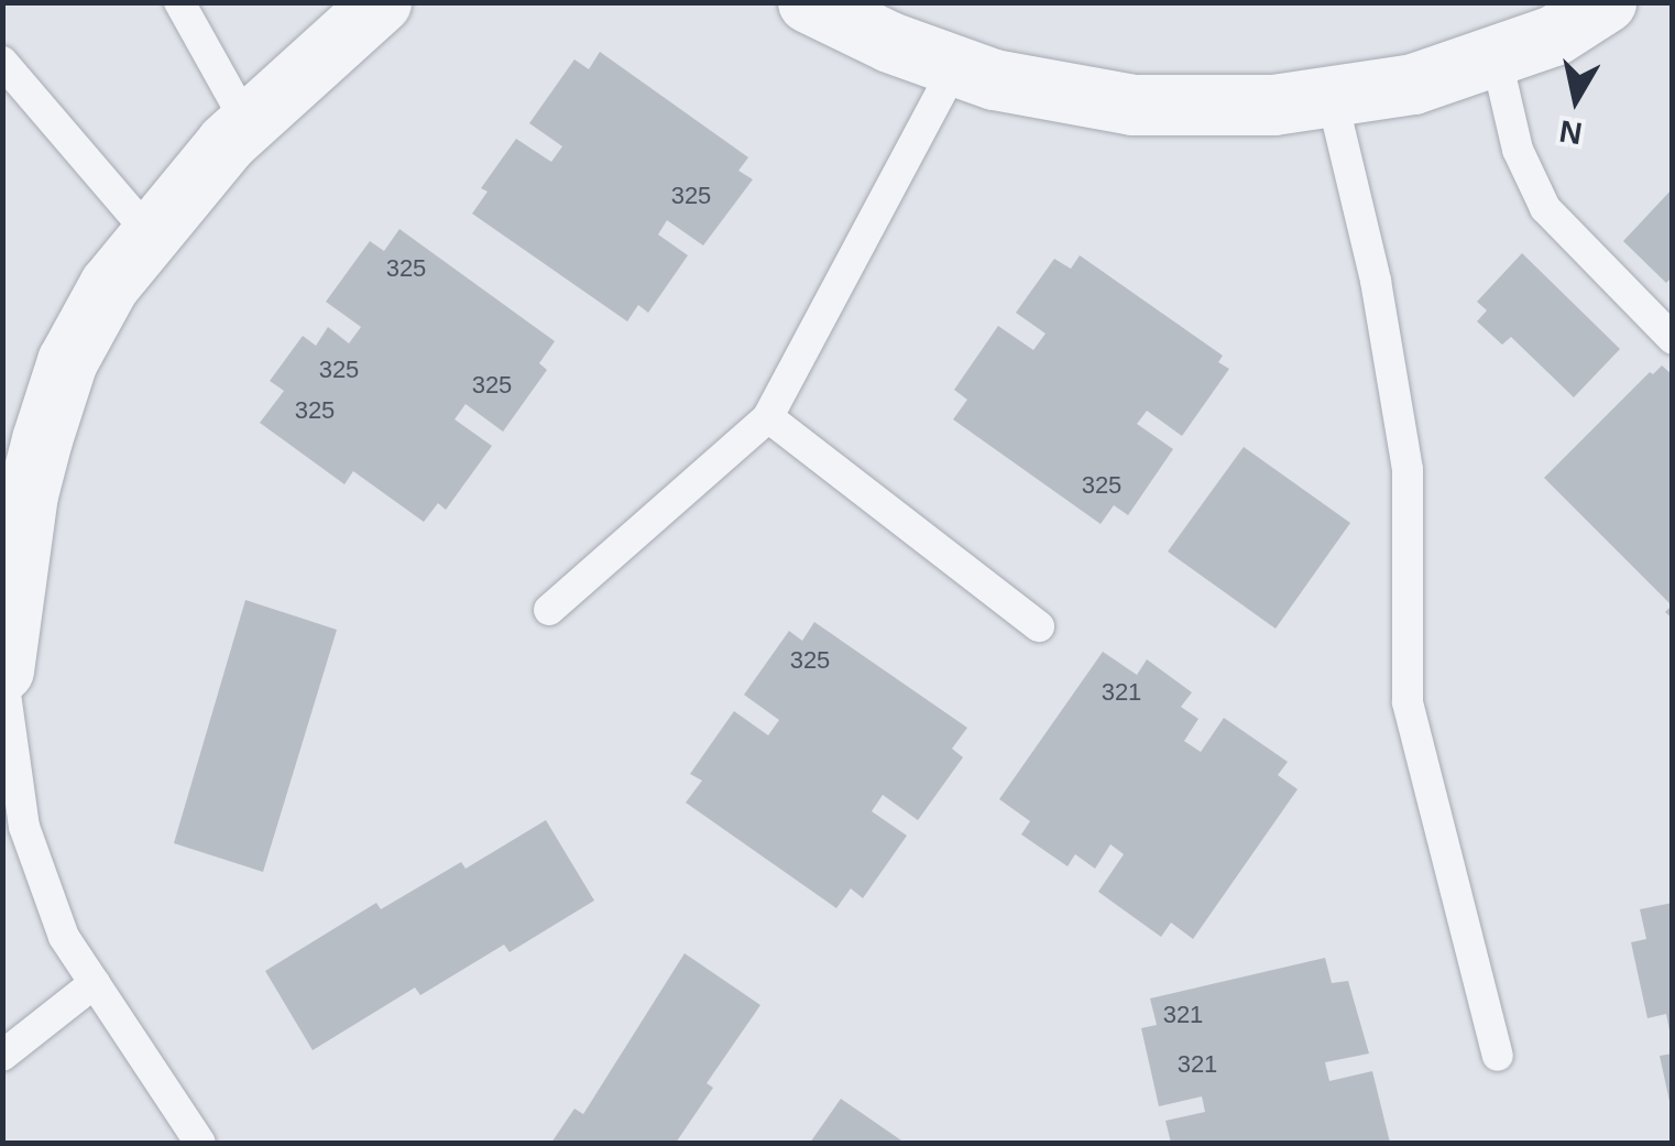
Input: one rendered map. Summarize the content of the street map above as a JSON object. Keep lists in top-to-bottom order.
{
  "house_numbers": [
    "325",
    "325",
    "325",
    "325",
    "325",
    "325",
    "325",
    "321",
    "321",
    "321"
  ],
  "north": "bottom"
}
